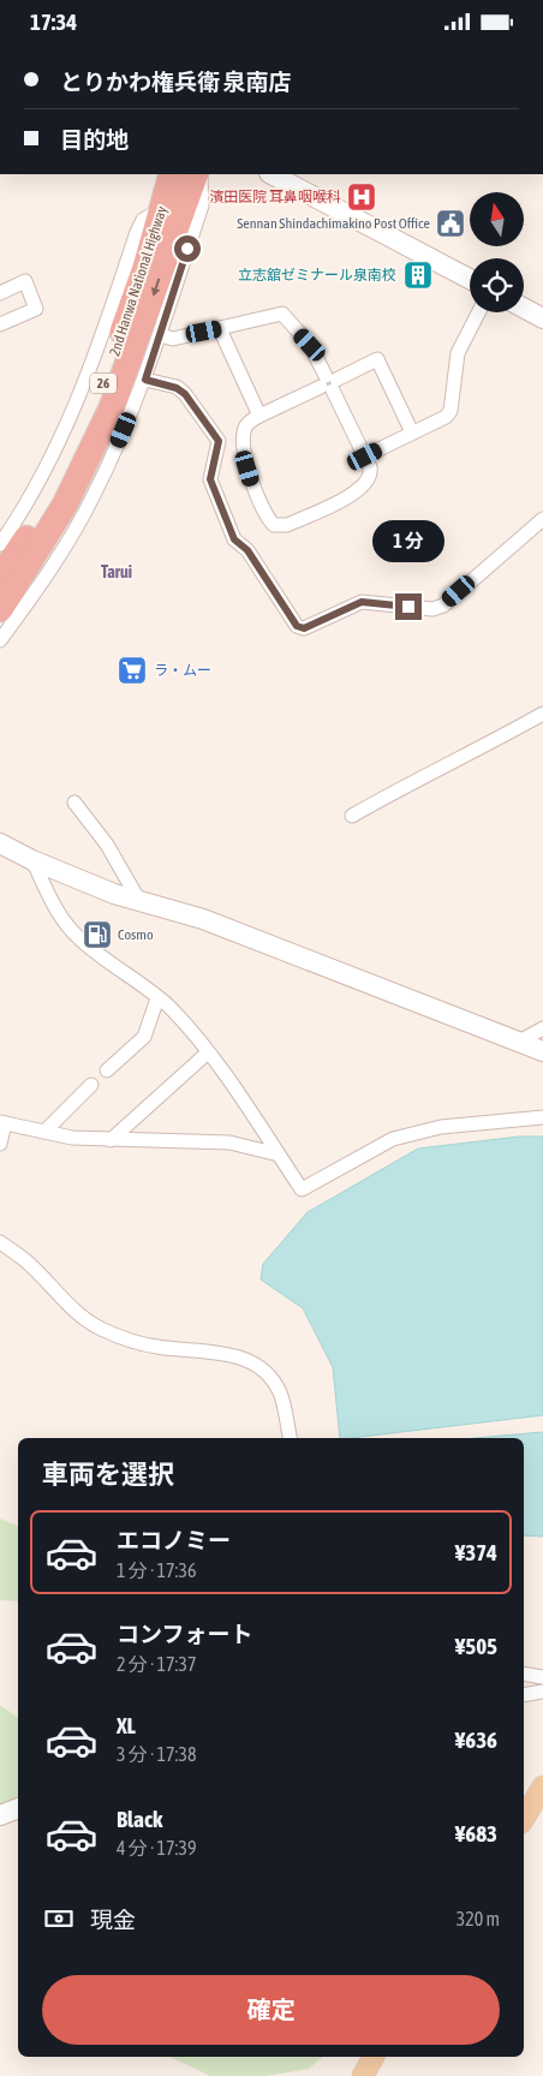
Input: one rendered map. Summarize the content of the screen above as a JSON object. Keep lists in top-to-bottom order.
{
  "streets": {
    "highway": ["2nd Hanwa National Highway", "26"]
  },
  "districts": ["Tarui"],
  "places": {
    "hospital": ["濱田医院 耳鼻咽喉科"],
    "public building": ["Sennan Shindachimakino Post Office"],
    "building": ["立志舘ゼミナール泉南校"],
    "supermarket": ["ラ・ムー"],
    "fuel station": ["Cosmo"]
  },
  "north": "top",
  "page": {
    "status": "17:34",
    "banner": ["とりかわ権兵衛 泉南店", "目的地"],
    "bubble": "1 分",
    "heading": "車両を選択",
    "list": [
      {
        "name": "エコノミー",
        "note": "1 分 · 17:36",
        "value": "¥374"
      },
      {
        "name": "コンフォート",
        "note": "2 分 · 17:37",
        "value": "¥505"
      },
      {
        "name": "XL",
        "note": "3 分 · 17:38",
        "value": "¥636"
      },
      {
        "name": "Black",
        "note": "4 分 · 17:39",
        "value": "¥683"
      }
    ],
    "pay": ["現金", "320 m"],
    "buttons": "確定"
  }
}
